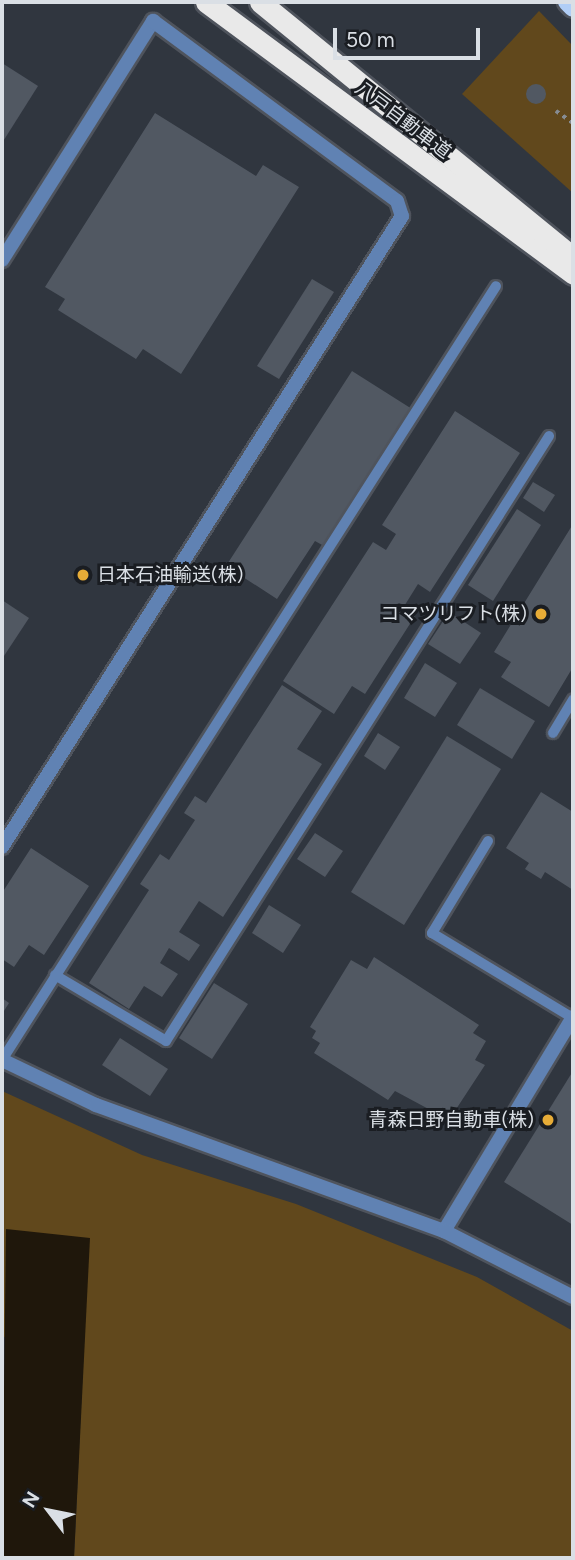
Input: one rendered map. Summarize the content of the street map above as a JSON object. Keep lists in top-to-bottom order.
{
  "streets": {
    "highway": ["八戸自動車道"]
  },
  "places": ["日本石油輸送(株)", "コマツリフト(株)", "青森日野自動車(株)"],
  "scale_bar": "50 m",
  "north": "top left"
}
